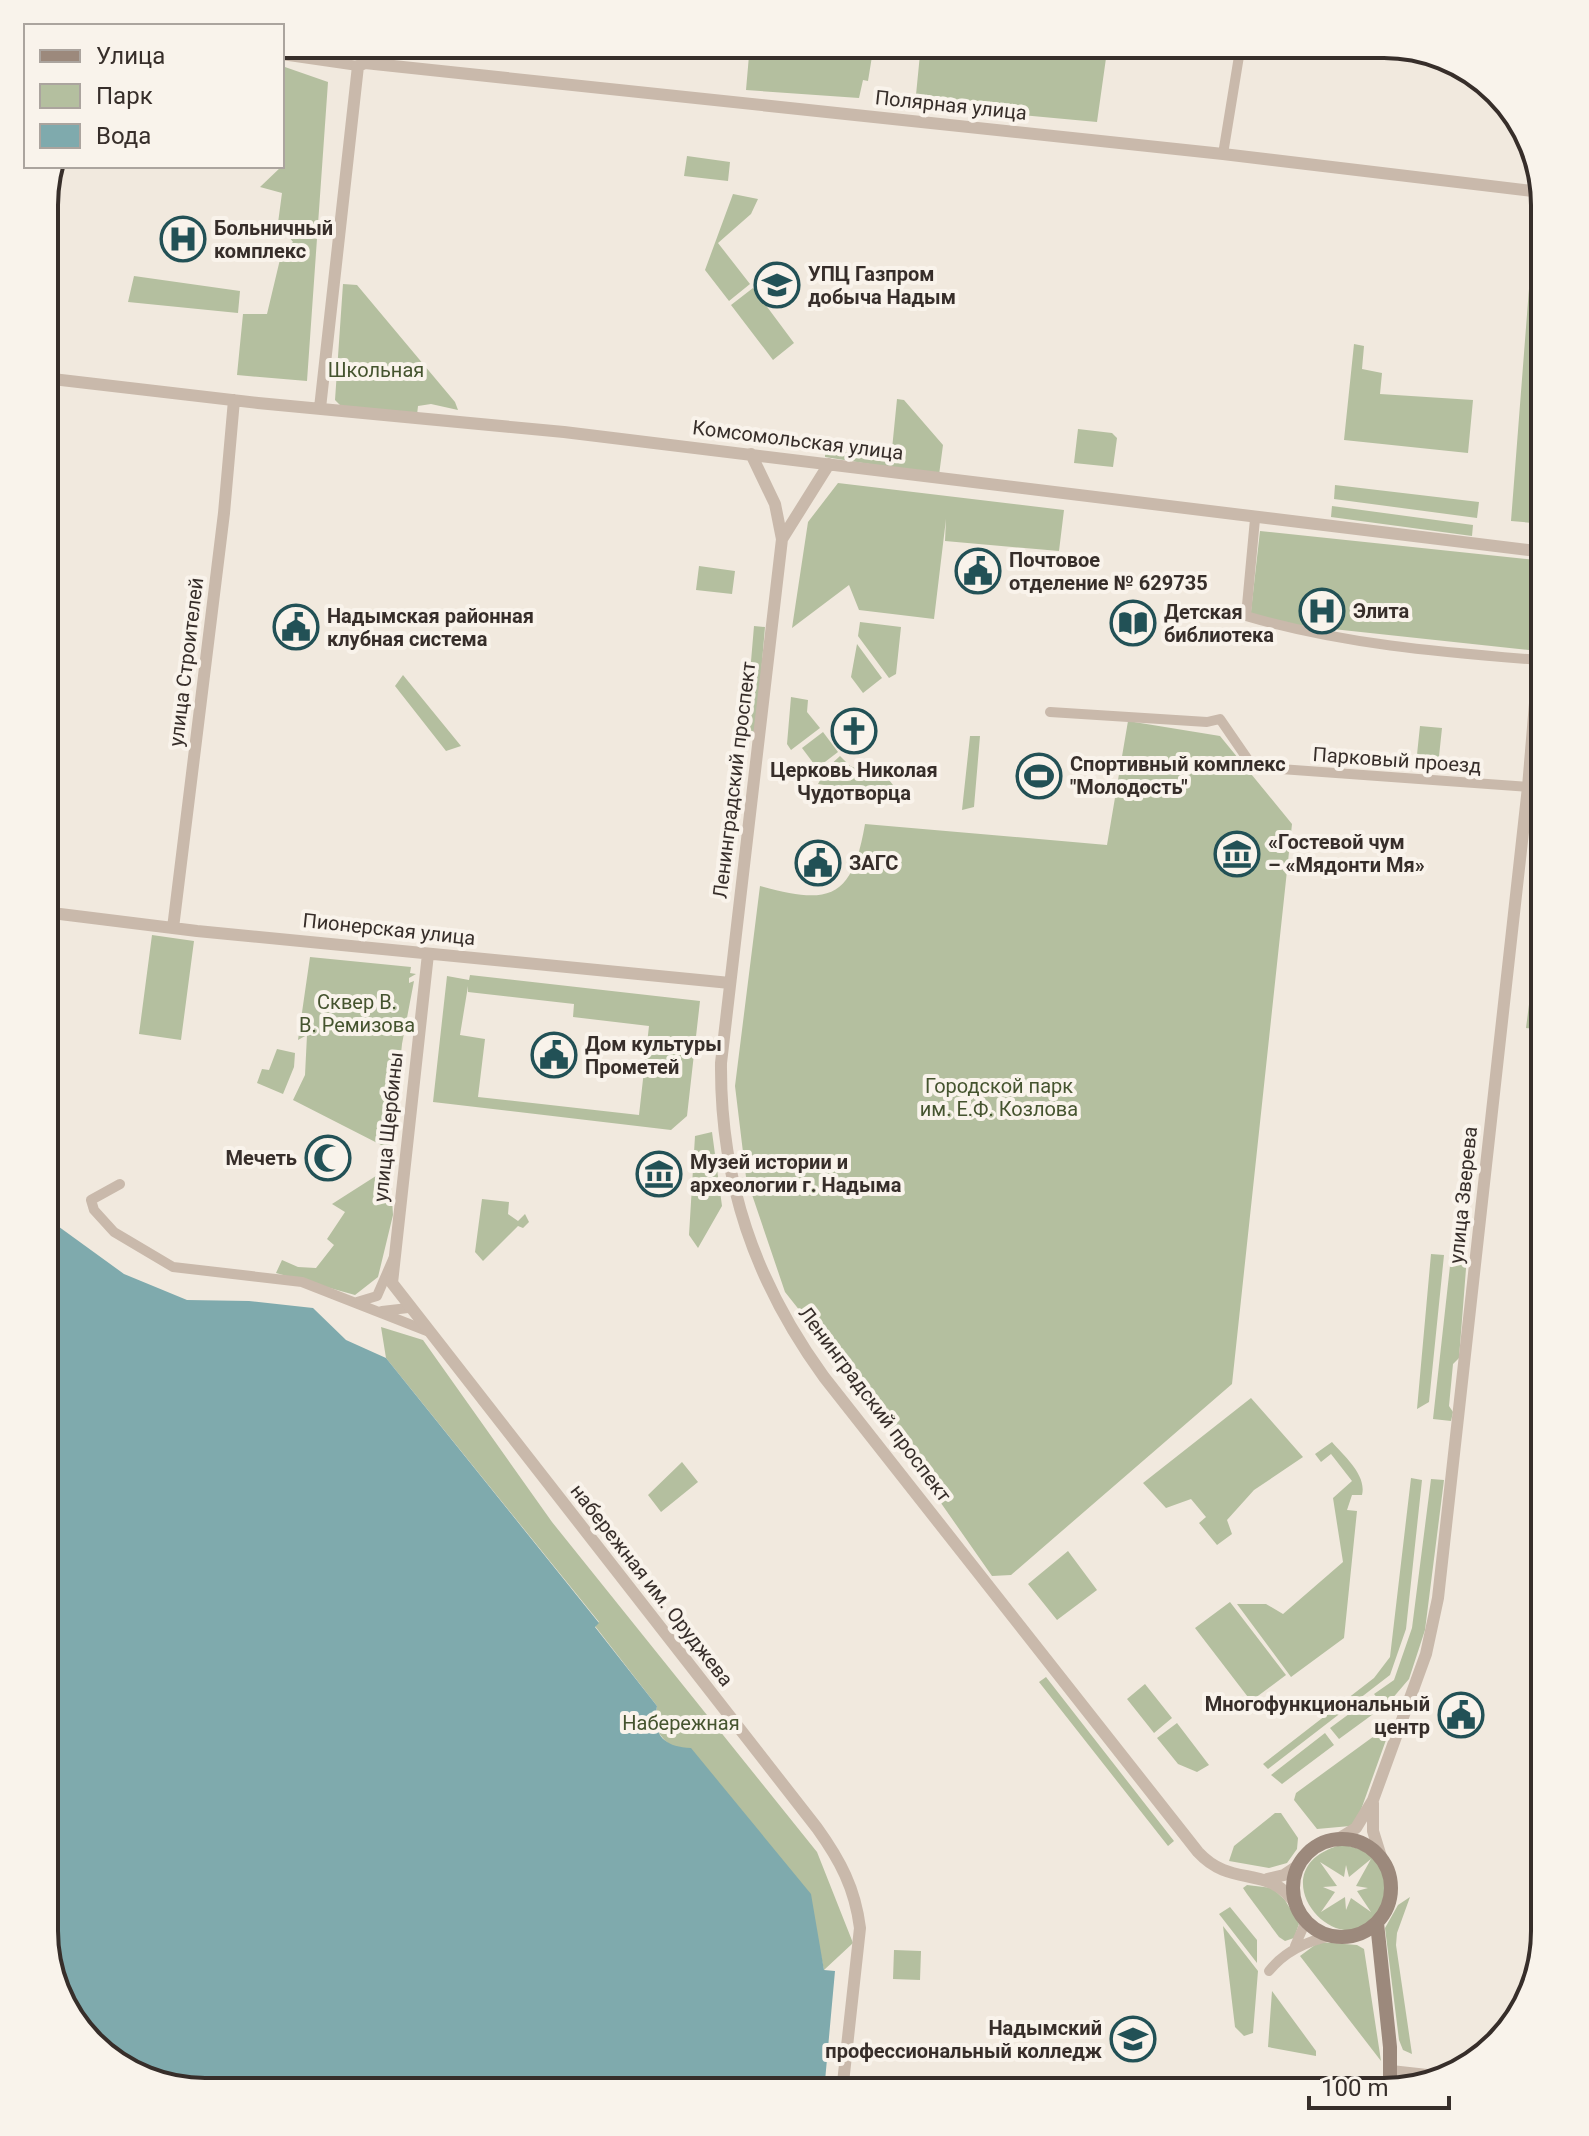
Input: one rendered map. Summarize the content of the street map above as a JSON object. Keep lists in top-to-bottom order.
{
  "streets": {
    "street": [
      "Полярная улица",
      "Комсомольская улица",
      "улица Строителей",
      "Парковый проезд",
      "Ленинградский проспект",
      "Пионерская улица",
      "улица Щербины",
      "улица Зверева",
      "набережная им. Оруджева"
    ]
  },
  "crossings": [
    ["Комсомольская улица", "улица Строителей"],
    ["улица Строителей", "Пионерская улица"],
    ["Парковый проезд", "улица Зверева"],
    ["Ленинградский проспект", "Пионерская улица"],
    ["Пионерская улица", "улица Щербины"],
    ["улица Щербины", "набережная им. Оруджева"]
  ],
  "parks": [
    "Школьная",
    "Сквер В. В. Ремизова",
    "Городской парк им. Е.Ф. Козлова",
    "Набережная"
  ],
  "places": {
    "hospital": ["Больничный комплекс", "Элита"],
    "school or university": ["УПЦ Газпром добыча Надым", "Надымский профессиональный колледж"],
    "public building": [
      "Почтовое отделение № 629735",
      "Надымская районная клубная система",
      "ЗАГС",
      "Дом культуры Прометей",
      "Многофункциональный центр"
    ],
    "library": ["Детская библиотека"],
    "church": ["Церковь Николая Чудотворца"],
    "sports": ["Спортивный комплекс \"Молодость\""],
    "museum": ["«Гостевой чум – «Мядонти Мя»", "Музей истории и археологии г. Надыма"],
    "mosque": ["Мечеть"]
  },
  "legend": ["Улица", "Парк", "Вода"],
  "scale_bar": "100 m"
}
